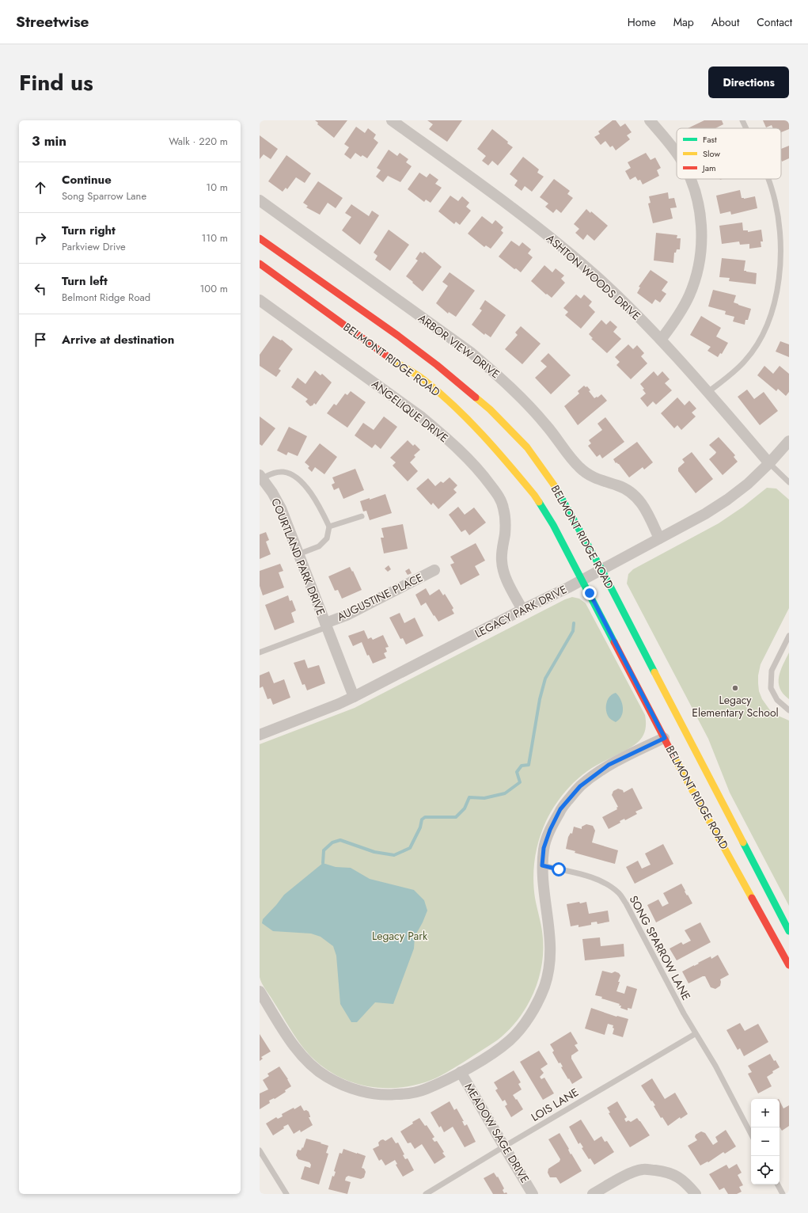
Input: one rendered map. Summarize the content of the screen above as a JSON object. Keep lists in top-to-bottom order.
{
  "streets": {
    "main road": ["BELMONT RIDGE ROAD"],
    "street": [
      "ASHTON WOODS DRIVE",
      "ARBOR VIEW DRIVE",
      "ANGELIQUE DRIVE",
      "COURTLAND PARK DRIVE",
      "AUGUSTINE PLACE",
      "LEGACY PARK DRIVE",
      "MEADOW SAGE DRIVE"
    ],
    "lane": ["SONG SPARROW LANE", "LOIS LANE"]
  },
  "crossings": [
    ["ASHTON WOODS DRIVE", "LEGACY PARK DRIVE"],
    ["ARBOR VIEW DRIVE", "LEGACY PARK DRIVE"],
    ["BELMONT RIDGE ROAD", "LEGACY PARK DRIVE"],
    ["ANGELIQUE DRIVE", "LEGACY PARK DRIVE"],
    ["COURTLAND PARK DRIVE", "AUGUSTINE PLACE"],
    ["SONG SPARROW LANE", "LOIS LANE"],
    ["LOIS LANE", "MEADOW SAGE DRIVE"]
  ],
  "parks": ["Legacy Park"],
  "places": ["Legacy Elementary School"],
  "legend": ["Fast", "Slow", "Jam"],
  "page": {
    "header": "Streetwise",
    "nav": [
      "Home",
      "Map",
      "About",
      "Contact"
    ],
    "title": "Find us",
    "buttons": "Directions",
    "heading": ["3 min", "Walk · 220 m"],
    "list": [
      ["Continue", "Song Sparrow Lane", "10 m"],
      ["Turn right", "Parkview Drive", "110 m"],
      ["Turn left", "Belmont Ridge Road", "100 m"],
      "Arrive at destination"
    ],
    "map_buttons": ["+", "−"]
  }
}
